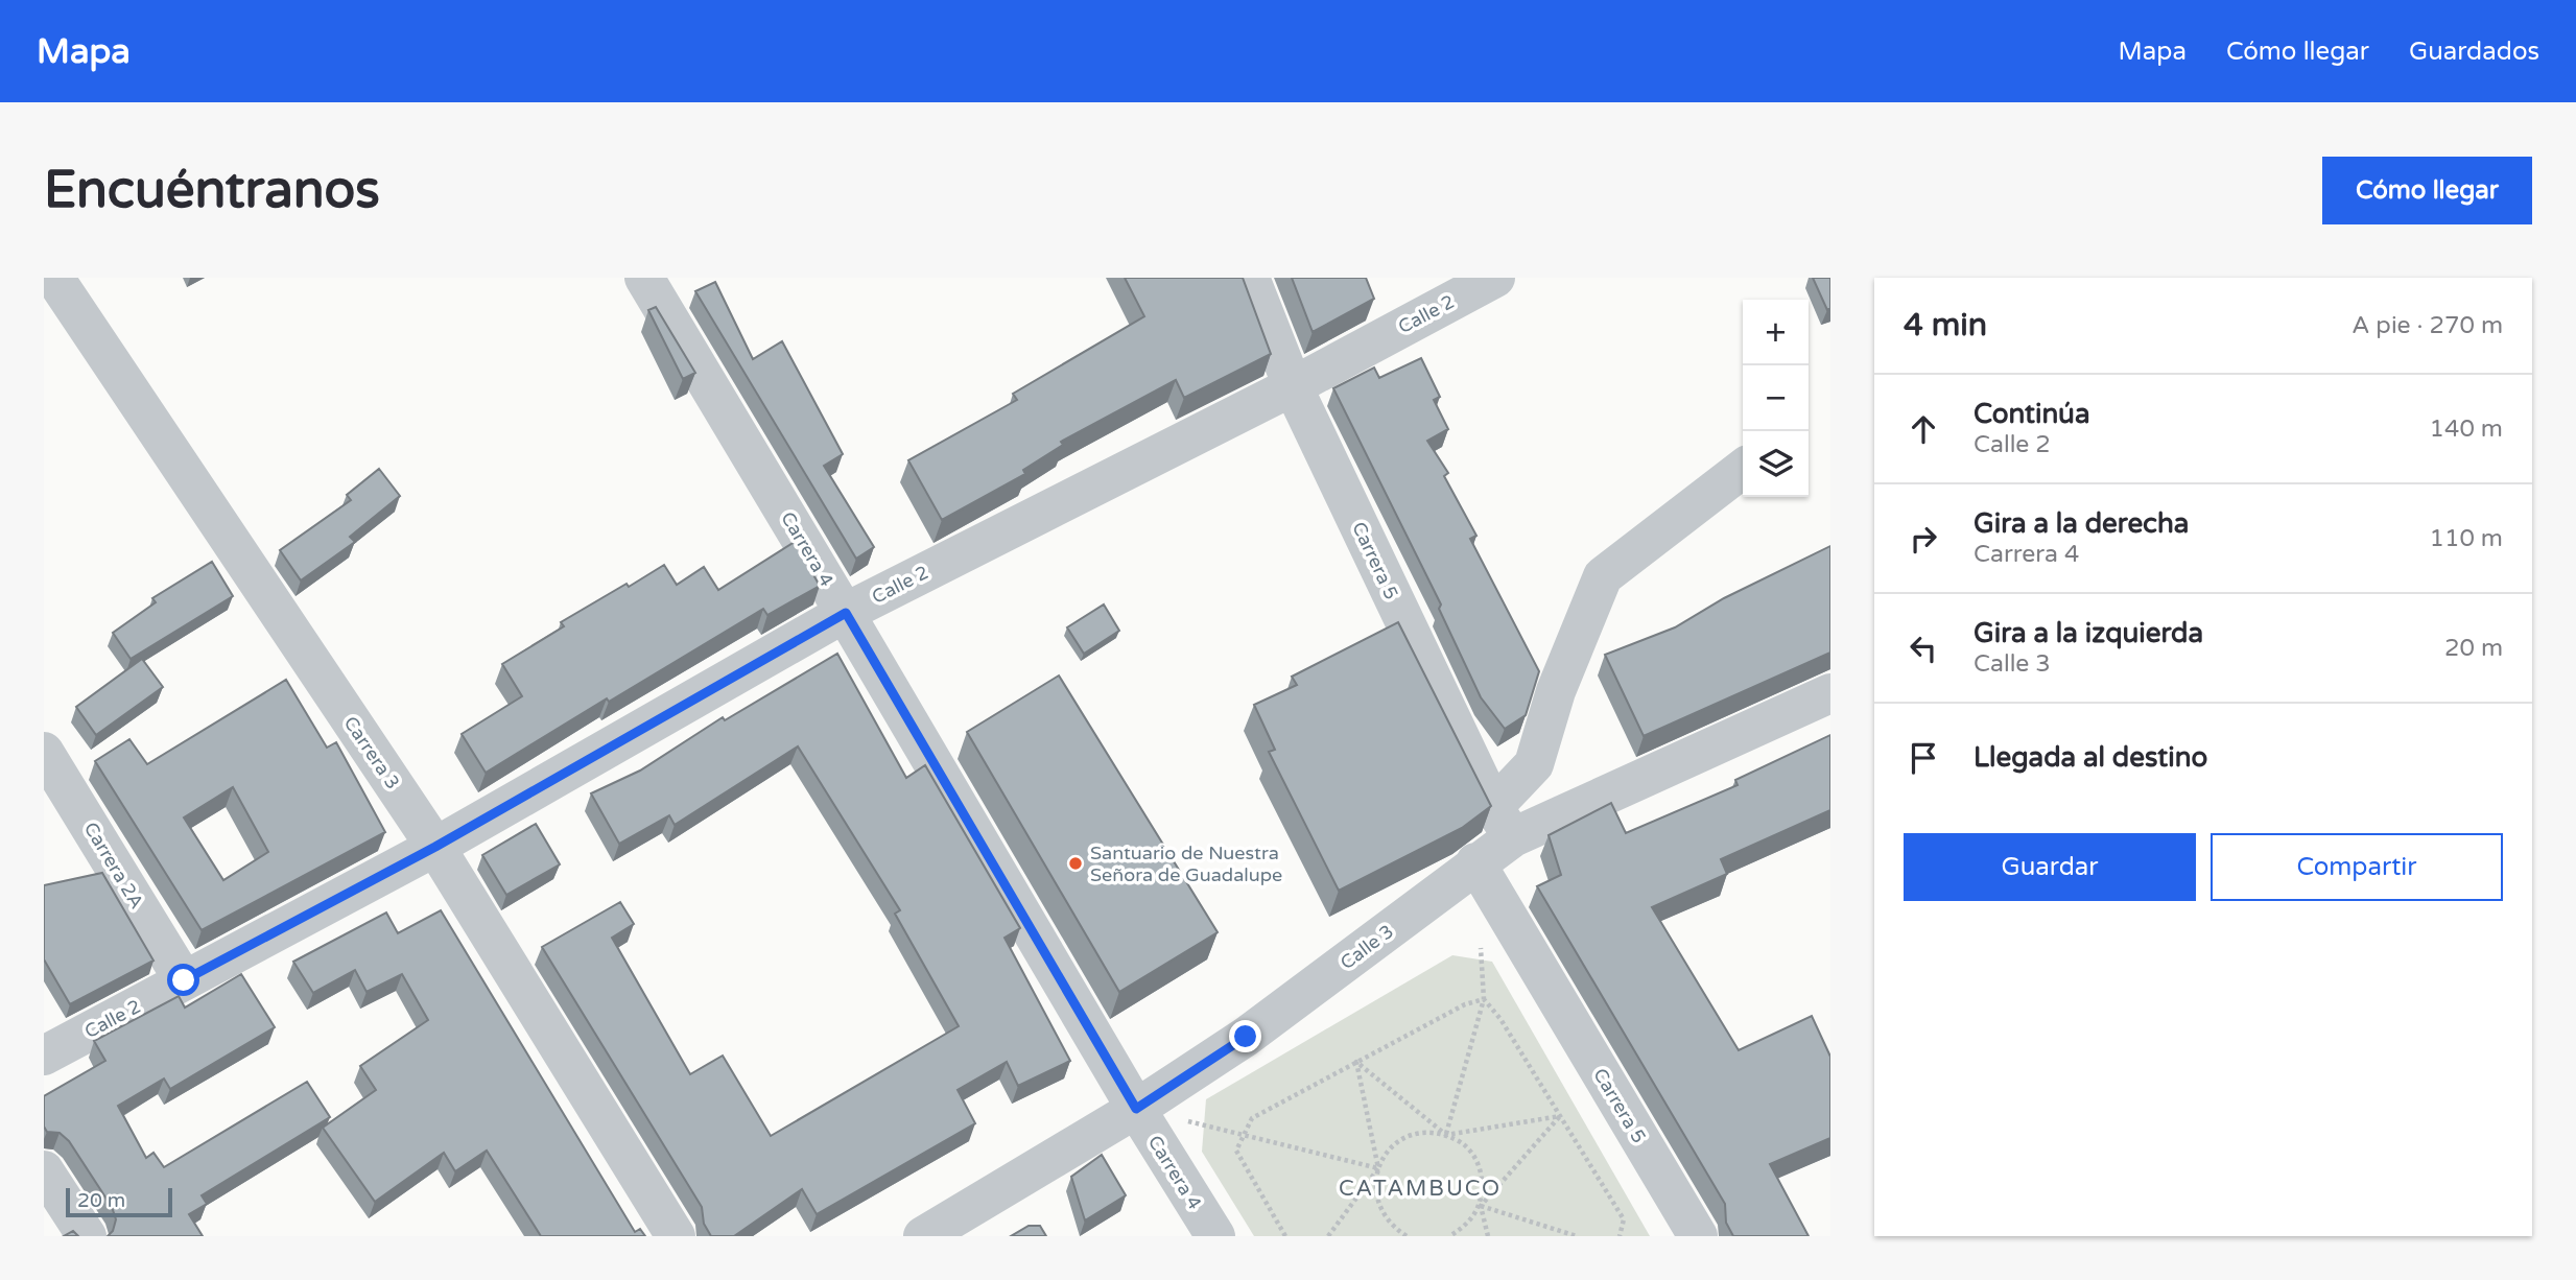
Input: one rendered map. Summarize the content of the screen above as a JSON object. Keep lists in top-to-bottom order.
{
  "streets": {
    "street": [
      "Calle 2",
      "Carrera 4",
      "Carrera 5",
      "Carrera 3",
      "Carrera 2A",
      "Calle 3"
    ]
  },
  "crossings": [
    ["Calle 2", "Carrera 4"],
    ["Calle 2", "Carrera 5"],
    ["Calle 2", "Carrera 3"],
    ["Calle 2", "Carrera 2A"],
    ["Carrera 4", "Calle 3"],
    ["Carrera 5", "Calle 3"]
  ],
  "districts": ["CATAMBUCO"],
  "places": ["Santuario de Nuestra Señora de Guadalupe"],
  "scale_bar": "20 m",
  "page": {
    "header": "Mapa",
    "nav": ["Mapa", "Cómo llegar", "Guardados"],
    "buttons": [
      "Cómo llegar",
      ["Guardar", "Compartir"]
    ],
    "title": "Encuéntranos",
    "heading": ["4 min", "A pie · 270 m"],
    "map_buttons": ["+", "−"],
    "list": [
      ["Continúa", "Calle 2", "140 m"],
      ["Gira a la derecha", "Carrera 4", "110 m"],
      ["Gira a la izquierda", "Calle 3", "20 m"],
      "Llegada al destino"
    ],
    "scale": "20 m"
  }
}
